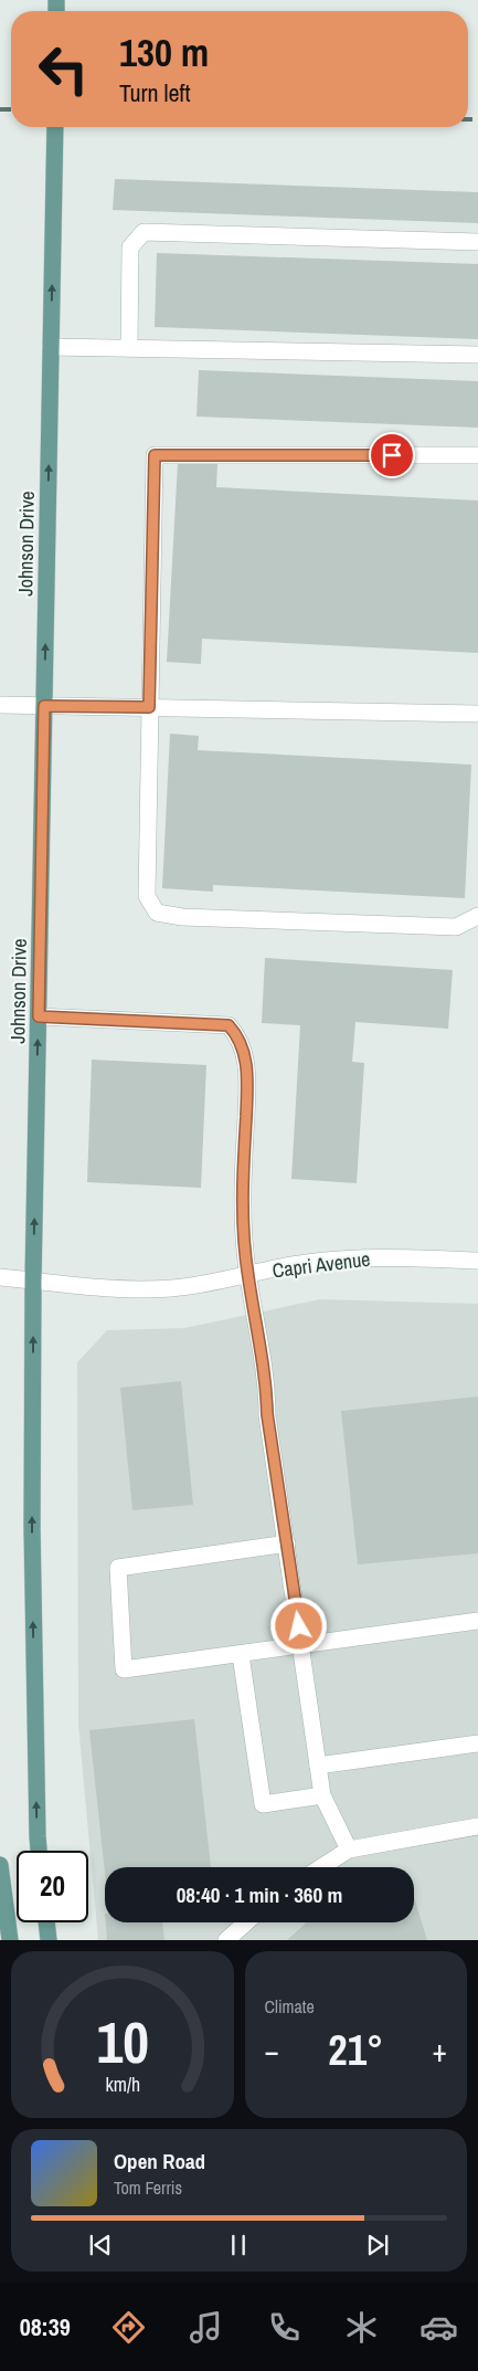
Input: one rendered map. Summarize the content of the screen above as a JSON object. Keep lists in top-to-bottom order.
{
  "streets": {
    "main road": ["Johnson Drive"],
    "street": ["Capri Avenue"]
  },
  "crossings": [
    ["Johnson Drive", "Capri Avenue"]
  ],
  "one_way": ["Johnson Drive"],
  "page": {
    "turn": ["130 m", "Turn left"],
    "limit": "20",
    "trip": "08:40 · 1 min · 360 m",
    "tile": "Climate",
    "heat": ["−", "21°", "+"],
    "song": ["Open Road", "Tom Ferris"],
    "tabs": "08:39",
    "gauge": ["10", "km/h"]
  }
}
